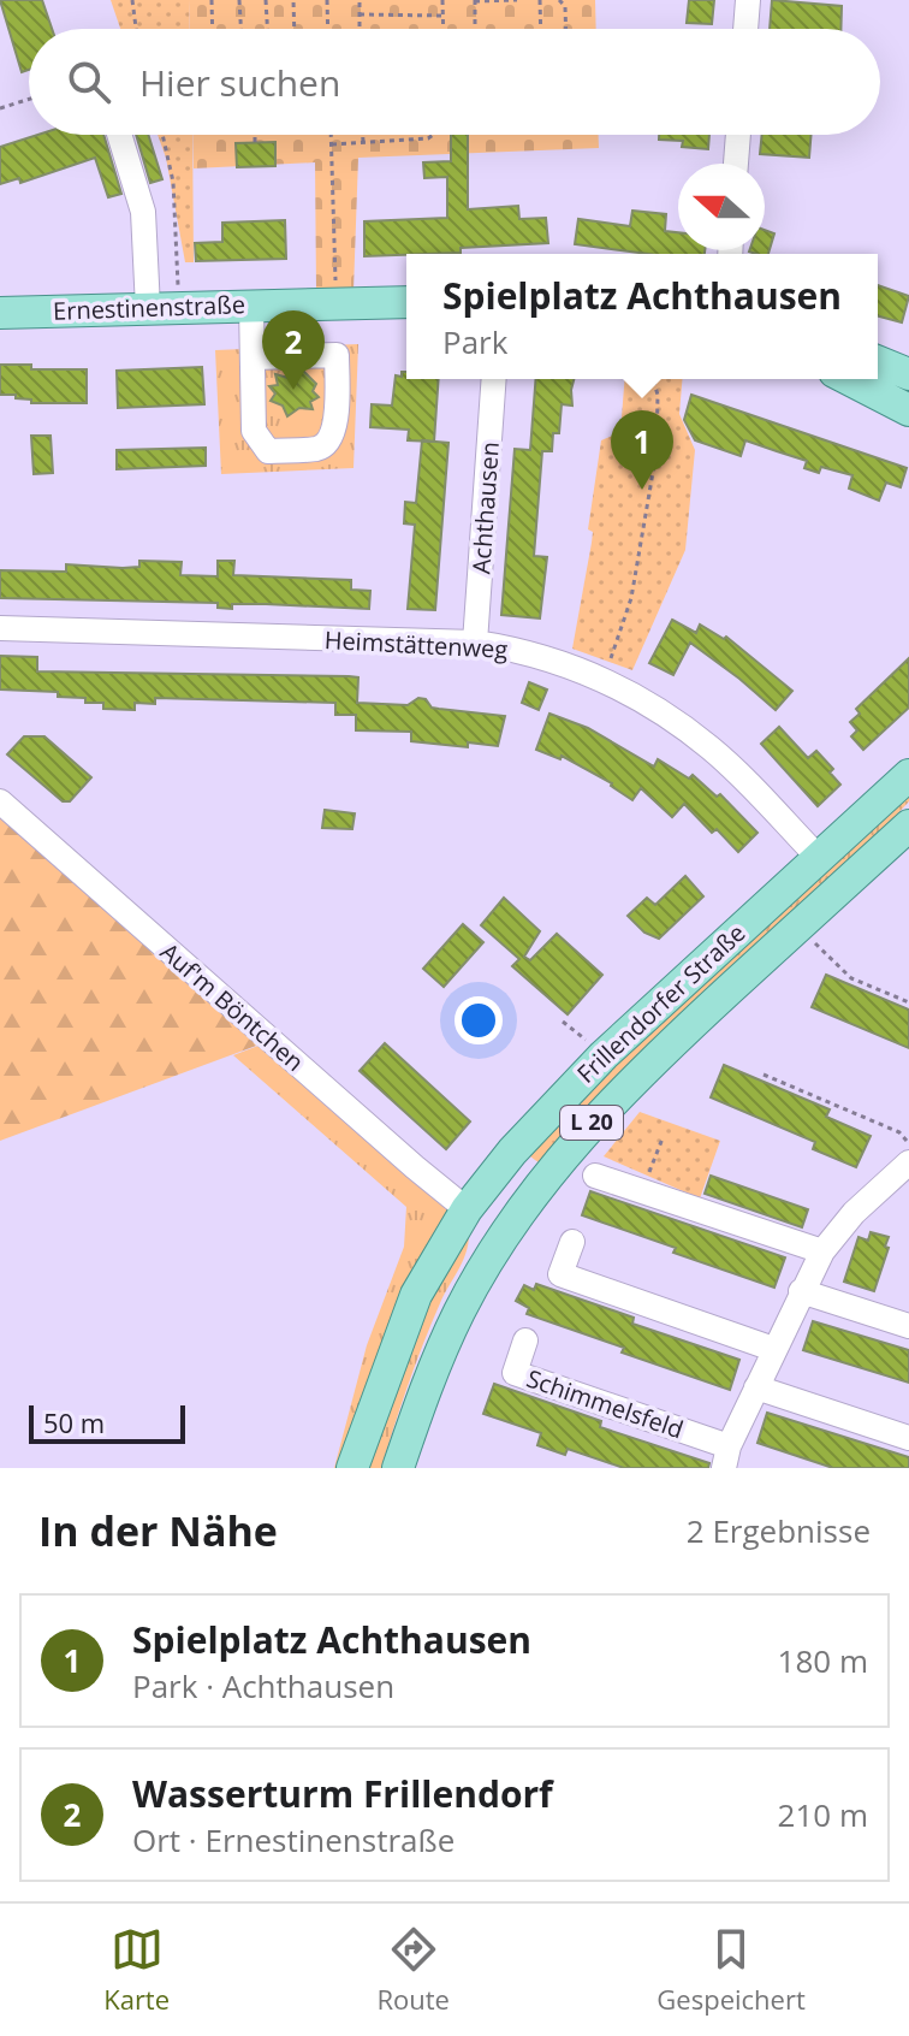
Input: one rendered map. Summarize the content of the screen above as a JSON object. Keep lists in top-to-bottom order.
{
  "streets": {
    "main road": ["Ernestinenstraße", "Frillendorfer Straße", "L 20"],
    "street": [
      "Achthausen",
      "Heimstättenweg",
      "Auf'm Böntchen",
      "Schimmelsfeld"
    ]
  },
  "crossings": [
    ["Achthausen", "Heimstättenweg"],
    ["Heimstättenweg", "Frillendorfer Straße"],
    ["Frillendorfer Straße", "Auf'm Böntchen"]
  ],
  "scale_bar": "50 m",
  "north": "left",
  "page": {
    "search": "Hier suchen",
    "popup": ["Spielplatz Achthausen", "Park"],
    "pins": ["2", "1"],
    "scale": "50 m",
    "heading": ["In der Nähe", "2 Ergebnisse"],
    "list": [
      {
        "mark": "1",
        "name": "Spielplatz Achthausen",
        "note": "Park · Achthausen",
        "value": "180 m"
      },
      {
        "mark": "2",
        "name": "Wasserturm Frillendorf",
        "note": "Ort · Ernestinenstraße",
        "value": "210 m"
      }
    ],
    "nav": ["Karte", "Route", "Gespeichert"]
  }
}
